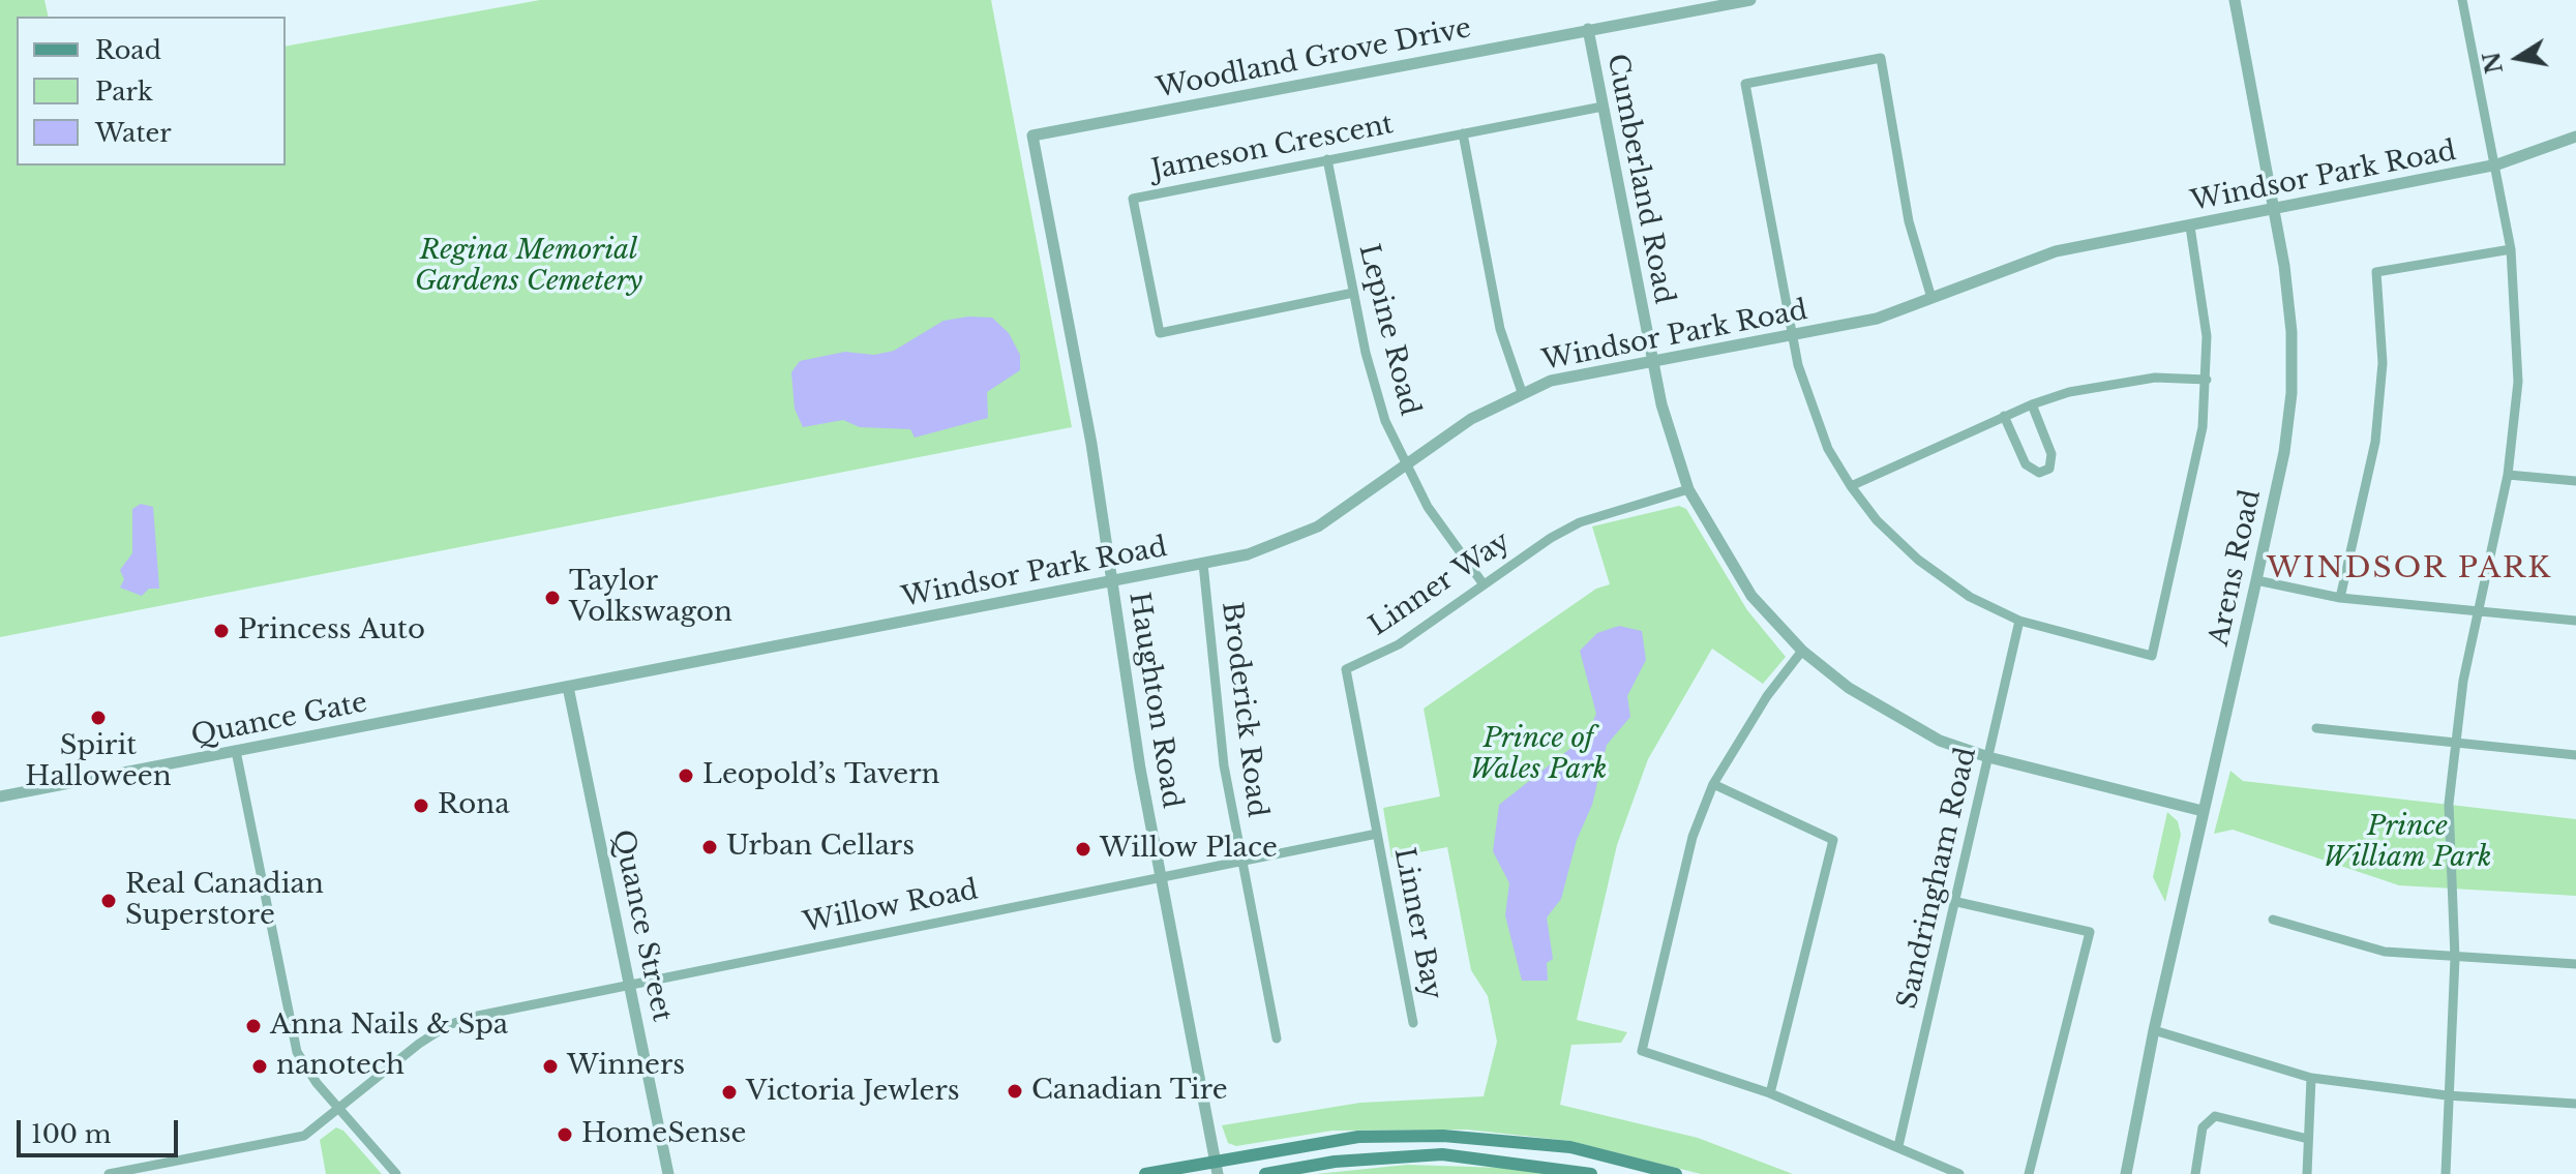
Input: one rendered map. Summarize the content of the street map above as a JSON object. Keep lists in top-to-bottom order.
{
  "streets": {
    "street": [
      "Woodland Grove Drive",
      "Jameson Crescent",
      "Windsor Park Road",
      "Cumberland Road",
      "Lepine Road",
      "Arens Road",
      "Linner Way",
      "Haughton Road",
      "Broderick Road",
      "Quance Gate",
      "Sandringham Road",
      "Willow Road",
      "Linner Bay",
      "Quance Street"
    ]
  },
  "crossings": [
    ["Woodland Grove Drive", "Cumberland Road"],
    ["Woodland Grove Drive", "Haughton Road"],
    ["Jameson Crescent", "Cumberland Road"],
    ["Jameson Crescent", "Lepine Road"],
    ["Windsor Park Road", "Cumberland Road"],
    ["Windsor Park Road", "Lepine Road"],
    ["Windsor Park Road", "Arens Road"],
    ["Windsor Park Road", "Haughton Road"],
    ["Windsor Park Road", "Broderick Road"],
    ["Windsor Park Road", "Quance Gate"],
    ["Windsor Park Road", "Quance Street"],
    ["Cumberland Road", "Arens Road"],
    ["Cumberland Road", "Linner Way"],
    ["Cumberland Road", "Sandringham Road"],
    ["Lepine Road", "Linner Way"],
    ["Linner Way", "Linner Bay"],
    ["Haughton Road", "Willow Road"],
    ["Quance Gate", "Quance Street"],
    ["Willow Road", "Quance Street"]
  ],
  "districts": ["WINDSOR PARK"],
  "parks": ["Regina Memorial Gardens Cemetery", "Prince of Wales Park", "Prince William Park"],
  "places": [
    "Taylor Volkswagon",
    "Princess Auto",
    "Spirit Halloween",
    "Leopold’s Tavern",
    "Rona",
    "Urban Cellars",
    "Willow Place",
    "Real Canadian Superstore",
    "Anna Nails & Spa",
    "nanotech",
    "Winners",
    "Canadian Tire",
    "Victoria Jewlers",
    "HomeSense"
  ],
  "legend": ["Road", "Park", "Water"],
  "scale_bar": "100 m",
  "north": "left"
}
